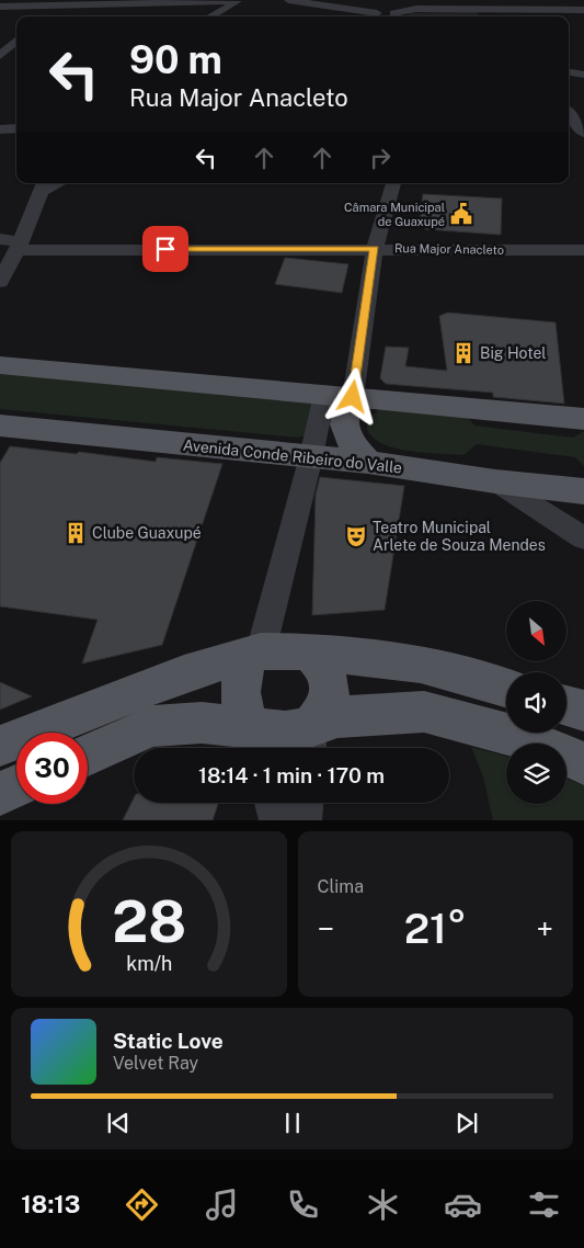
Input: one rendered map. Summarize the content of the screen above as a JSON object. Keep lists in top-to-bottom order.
{
  "streets": {
    "main road": ["Avenida Conde Ribeiro do Valle"],
    "street": ["Rua Major Anacleto"]
  },
  "places": {
    "public building": ["Câmara Municipal de Guaxupé"],
    "building": ["Big Hotel", "Clube Guaxupé"],
    "theatre": ["Teatro Municipal Arlete de Souza Mendes"]
  },
  "north": "bottom right",
  "page": {
    "turn": ["90 m", "Rua Major Anacleto"],
    "limit": "30",
    "trip": "18:14 · 1 min · 170 m",
    "tile": "Clima",
    "heat": ["−", "21°", "+"],
    "song": ["Static Love", "Velvet Ray"],
    "tabs": "18:13",
    "gauge": ["28", "km/h"]
  }
}
